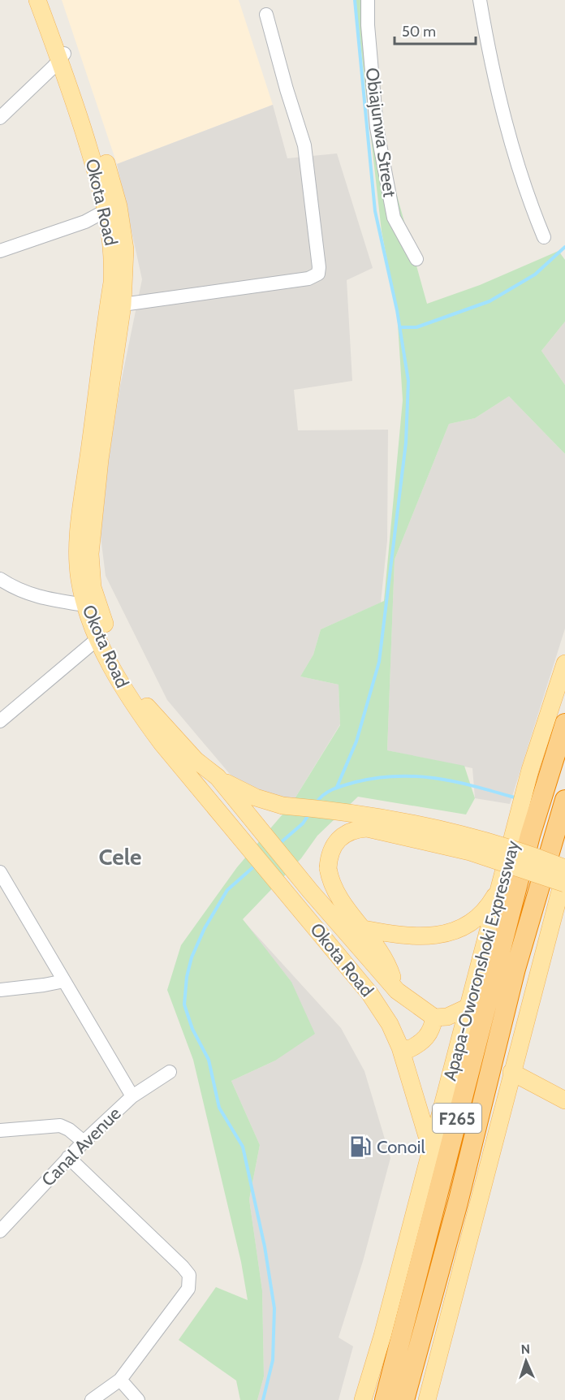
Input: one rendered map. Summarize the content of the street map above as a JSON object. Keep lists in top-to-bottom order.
{
  "streets": {
    "highway": ["Apapa-Oworonshoki Expressway", "F265"],
    "main road": ["Okota Road"],
    "street": ["Obiajunwa Street", "Canal Avenue"]
  },
  "crossings": [
    ["Okota Road", "Apapa-Oworonshoki Expressway"]
  ],
  "districts": ["Cele"],
  "places": {
    "fuel station": ["Conoil"]
  },
  "scale_bar": "50 m",
  "north": "top"
}
